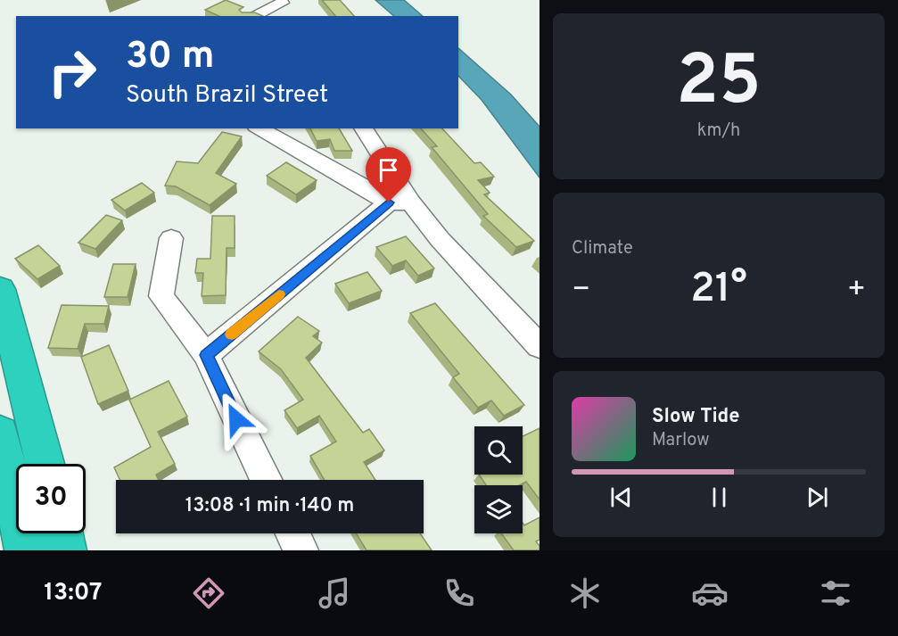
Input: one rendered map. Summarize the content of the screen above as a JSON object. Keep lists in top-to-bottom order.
{
  "page": {
    "tile": [
      ["25", "km/h"],
      "Climate"
    ],
    "turn": ["30 m", "South Brazil Street"],
    "heat": ["−", "21°", "+"],
    "song": ["Slow Tide", "Marlow"],
    "limit": "30",
    "trip": "13:08 · 1 min · 140 m",
    "tabs": "13:07"
  }
}
